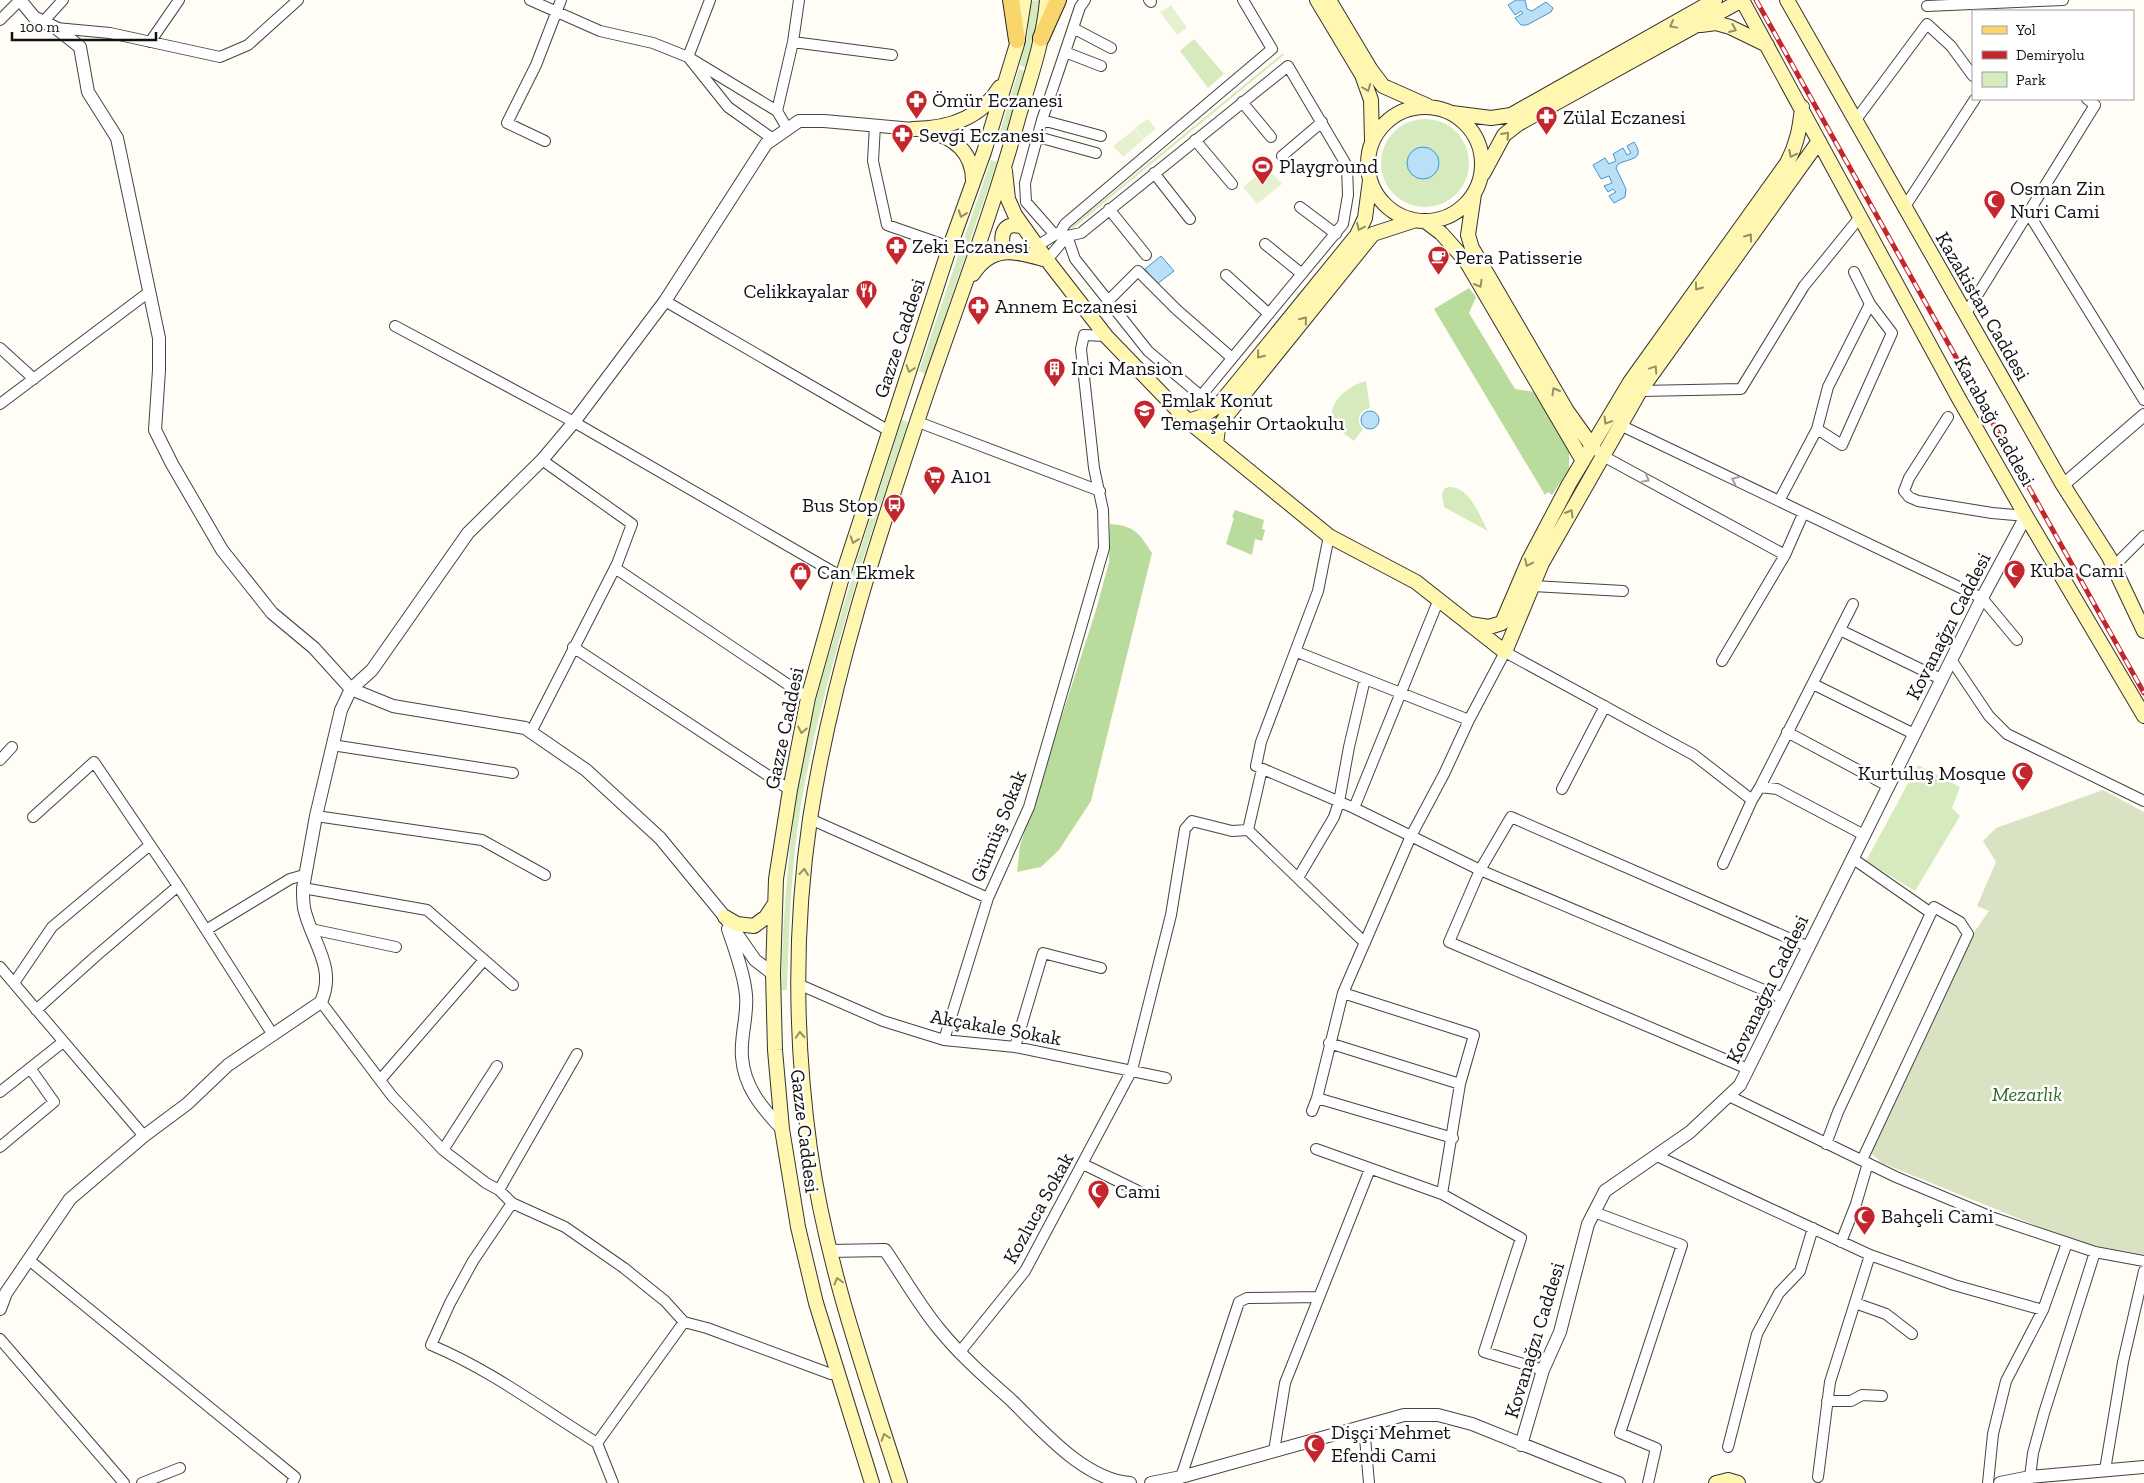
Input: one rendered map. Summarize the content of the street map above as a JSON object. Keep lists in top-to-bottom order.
{
  "streets": {
    "main road": ["Kazakistan Caddesi", "Gazze Caddesi", "Karabağ Caddesi"],
    "street": [
      "Kovanağzı Caddesi",
      "Gümüş Sokak",
      "Akçakale Sokak",
      "Kozluca Sokak"
    ]
  },
  "crossings": [
    ["Gazze Caddesi", "Akçakale Sokak"],
    ["Karabağ Caddesi", "Kovanağzı Caddesi"],
    ["Gümüş Sokak", "Akçakale Sokak"],
    ["Akçakale Sokak", "Kozluca Sokak"]
  ],
  "parks": ["Mezarlık"],
  "places": {
    "pharmacy": [
      "Ömür Eczanesi",
      "Zülal Eczanesi",
      "Sevgi Eczanesi",
      "Zeki Eczanesi",
      "Annem Eczanesi"
    ],
    "sports": ["Playground"],
    "mosque": [
      "Osman Zin Nuri Cami",
      "Kuba Cami",
      "Kurtuluş Mosque",
      "Cami",
      "Bahçeli Cami",
      "Dişçi Mehmet Efendi Cami"
    ],
    "cafe": ["Pera Patisserie"],
    "restaurant": ["Celikkayalar"],
    "building": ["Inci Mansion"],
    "school or university": ["Emlak Konut Temaşehir Ortaokulu"],
    "supermarket": ["A101"],
    "bus stop": ["Bus Stop"],
    "shop": ["Can Ekmek"]
  },
  "legend": ["Yol", "Demiryolu", "Park"],
  "scale_bar": "100 m"
}
